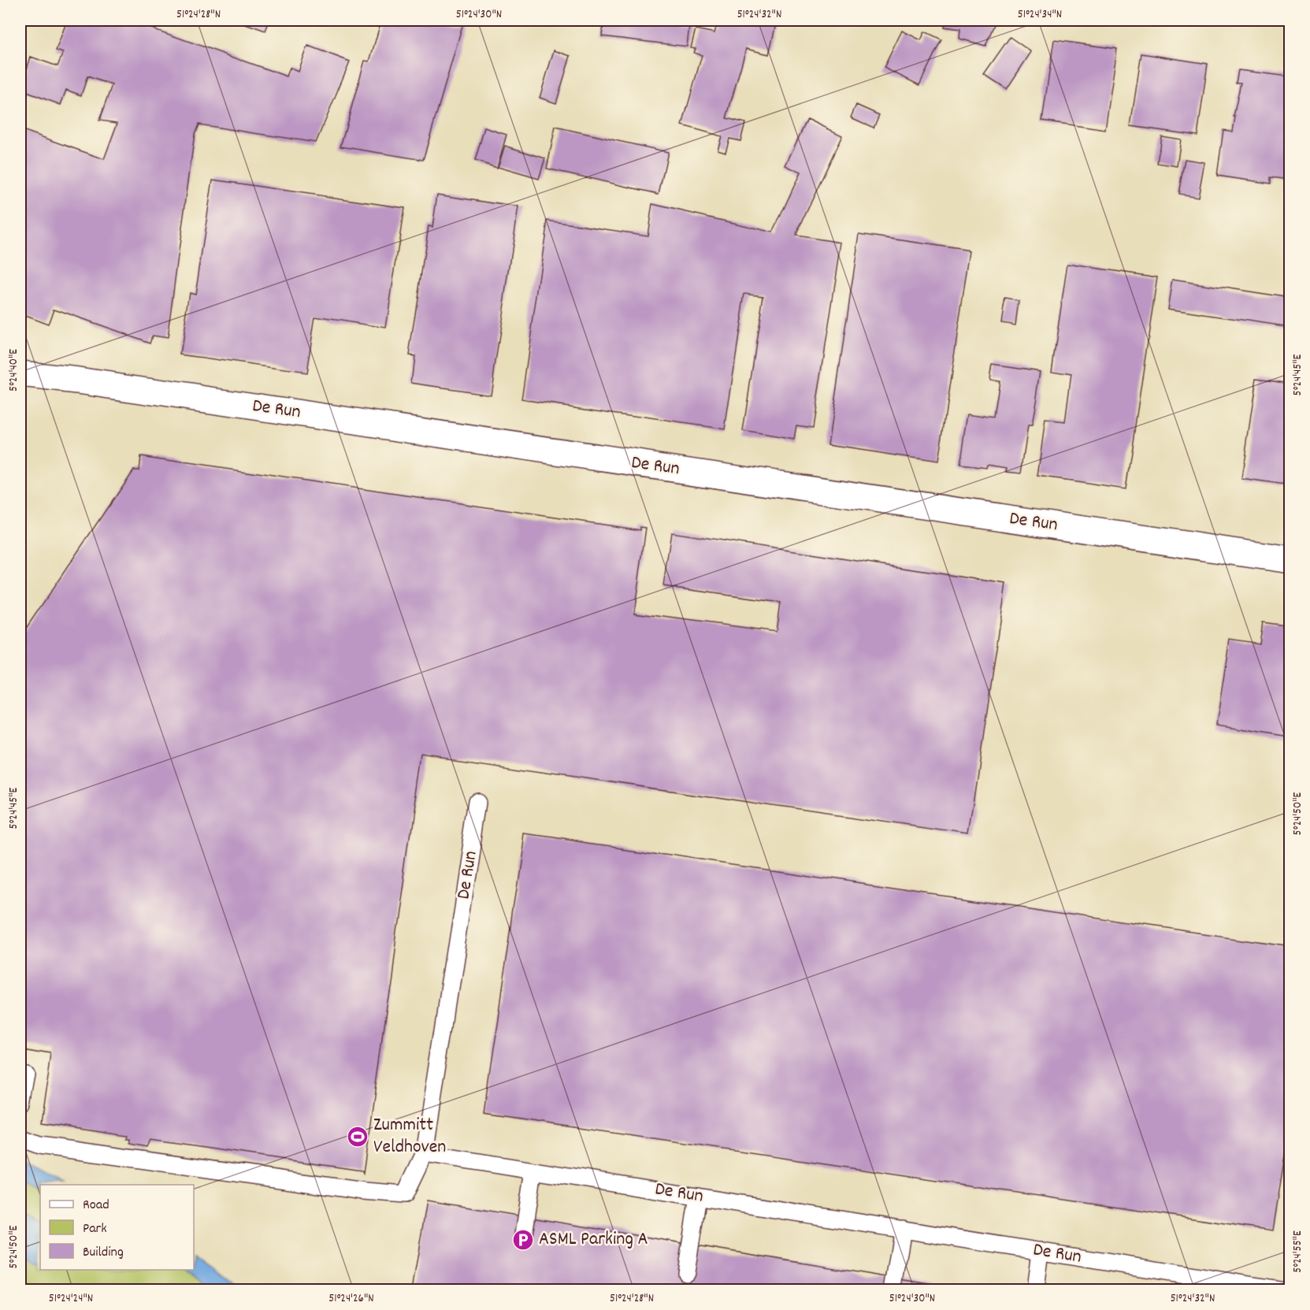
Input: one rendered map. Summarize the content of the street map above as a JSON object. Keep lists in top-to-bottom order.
{
  "streets": {
    "street": ["De Run"]
  },
  "places": {
    "sports": ["Zummitt Veldhoven"],
    "parking": ["ASML Parking A"]
  },
  "legend": ["Road", "Park", "Building"],
  "coordinates": [
    "51°24'28\"N",
    "51°24'30\"N",
    "51°24'32\"N",
    "51°24'34\"N",
    "5°24'40\"E",
    "5°24'45\"E",
    "5°24'50\"E",
    "5°24'55\"E",
    "51°24'24\"N",
    "51°24'26\"N"
  ]
}
